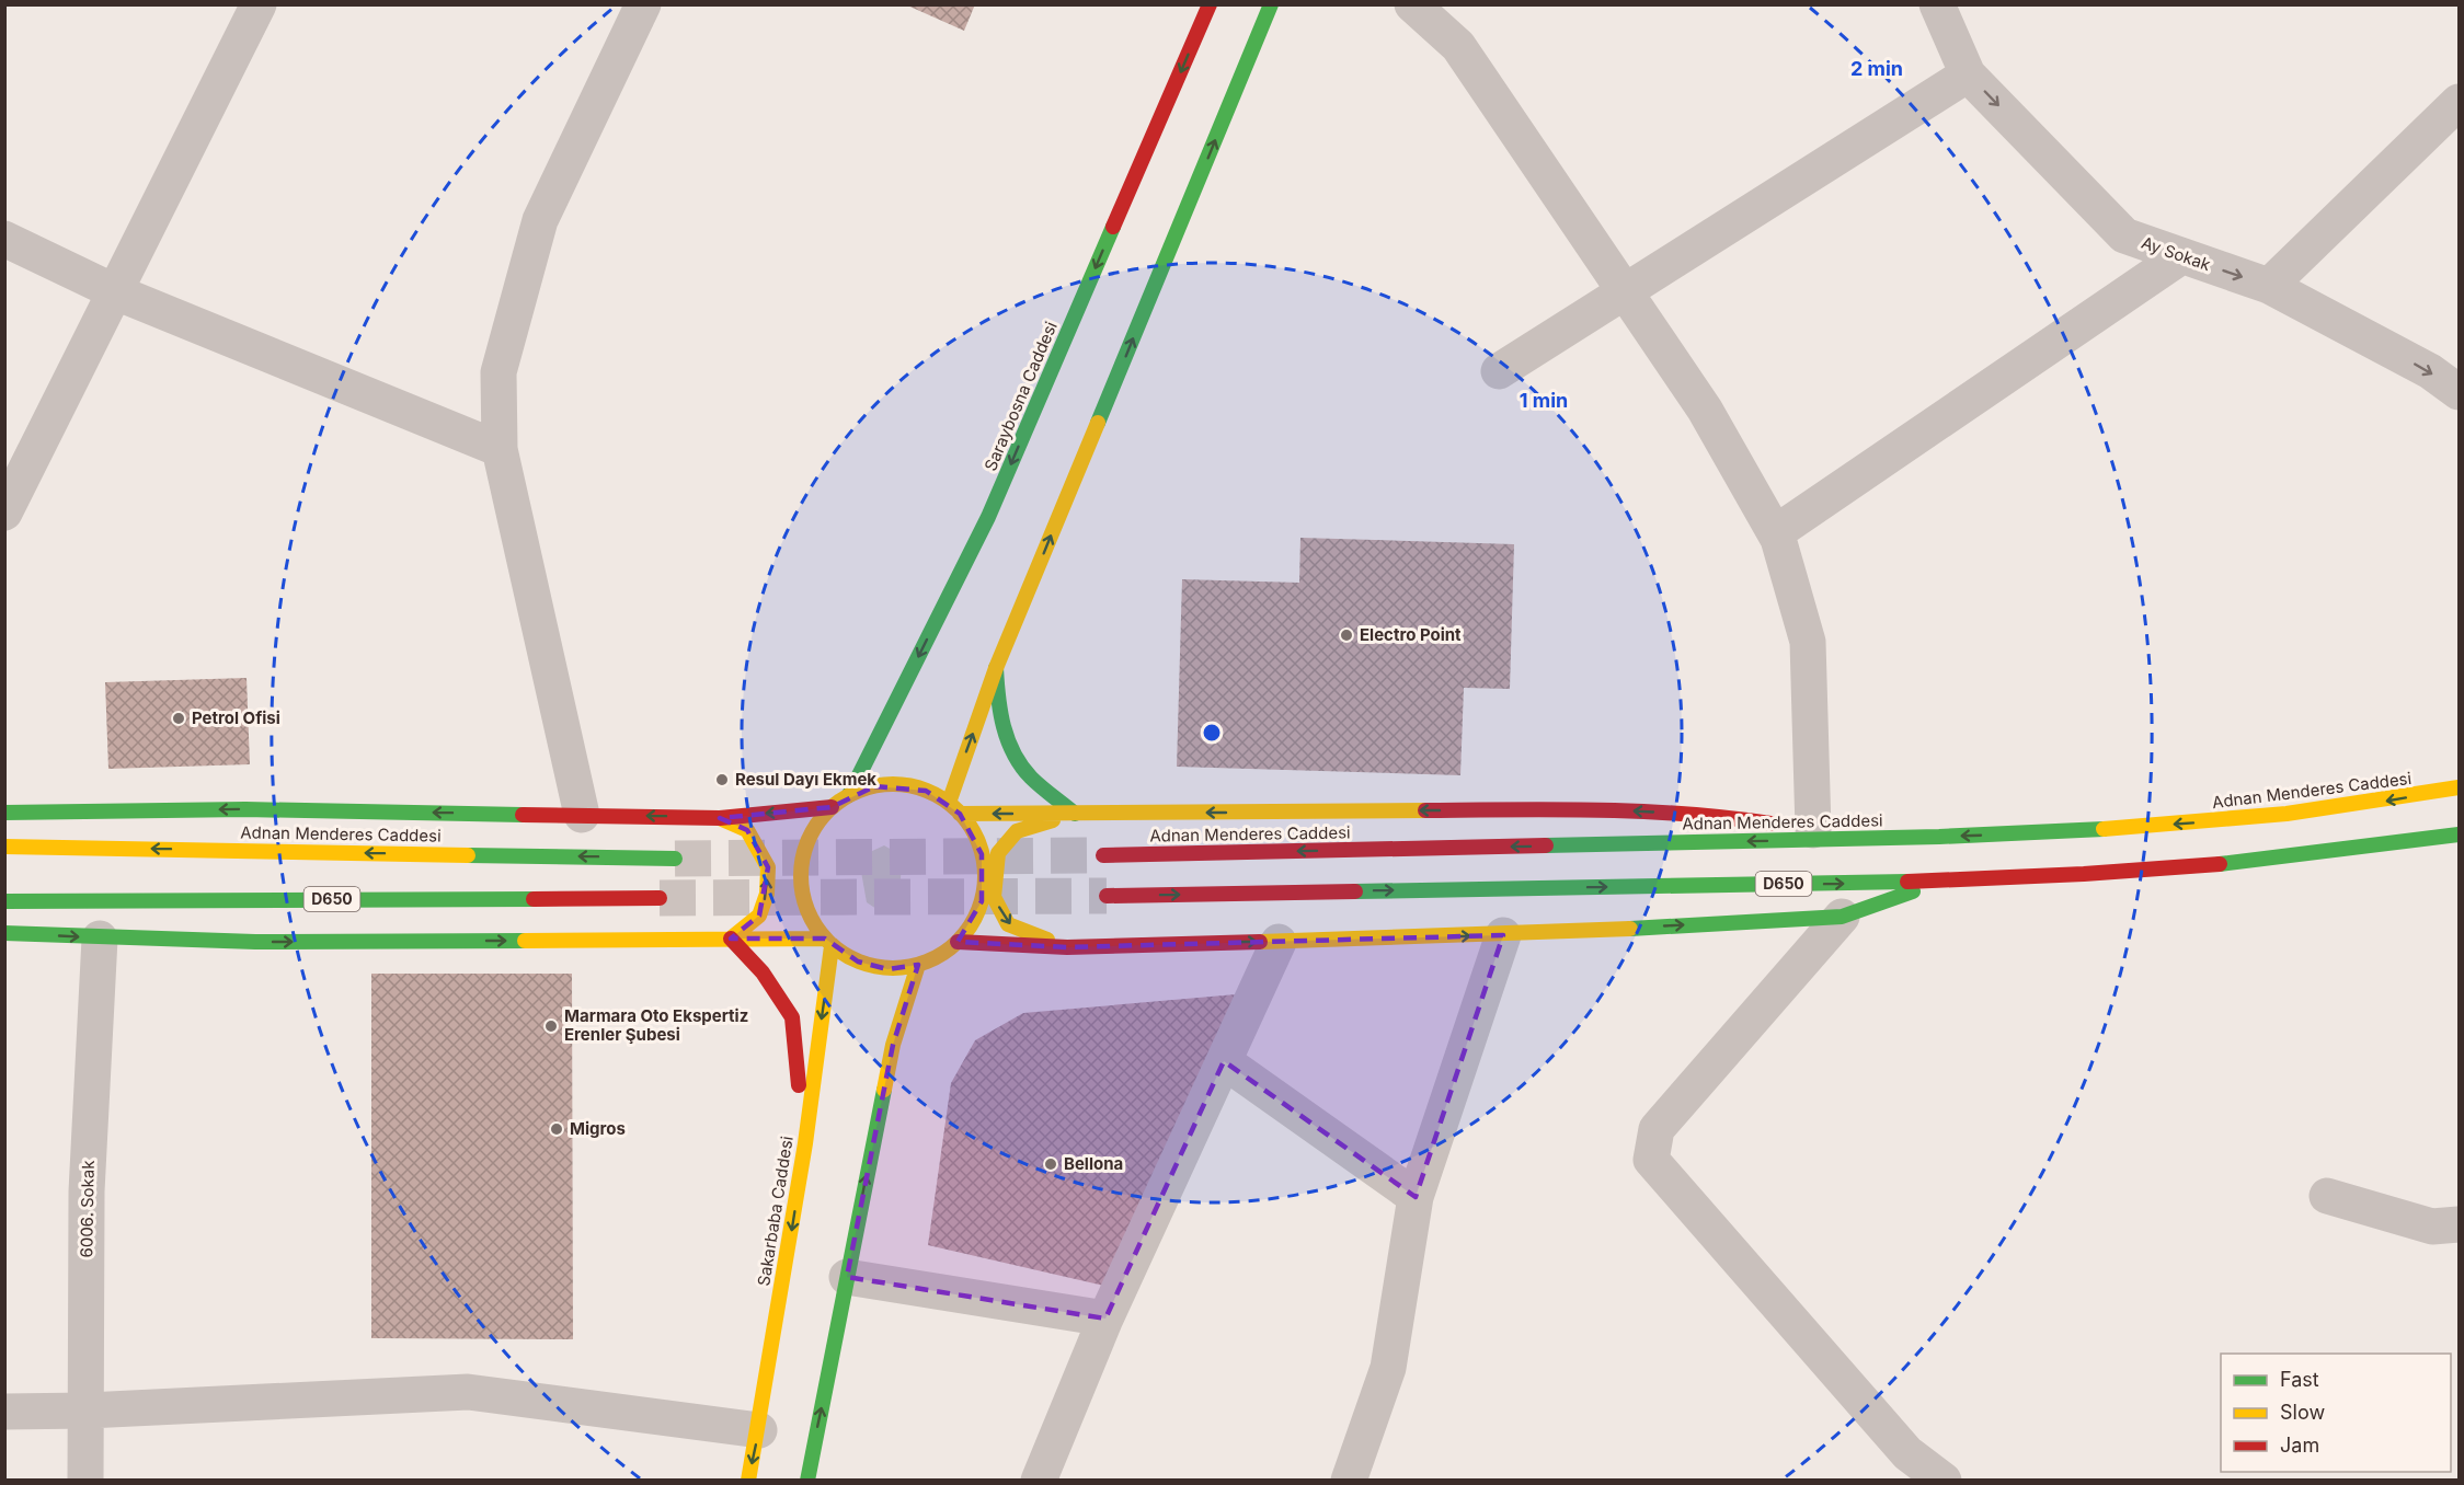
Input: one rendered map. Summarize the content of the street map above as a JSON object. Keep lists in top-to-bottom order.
{
  "streets": {
    "main road": [
      "Saraybosna Caddesi",
      "Adnan Menderes Caddesi",
      "D650",
      "Sakarbaba Caddesi"
    ],
    "street": ["Ay Sokak", "6006. Sokak"]
  },
  "crossings": [
    ["Saraybosna Caddesi", "Sakarbaba Caddesi"]
  ],
  "one_way": ["Ay Sokak"],
  "places": [
    "Electro Point",
    "Petrol Ofisi",
    "Resul Dayı Ekmek",
    "Marmara Oto Ekspertiz Erenler Şubesi",
    "Migros",
    "Bellona"
  ],
  "legend": ["Fast", "Slow", "Jam"],
  "rings": ["2 min", "1 min"]
}
